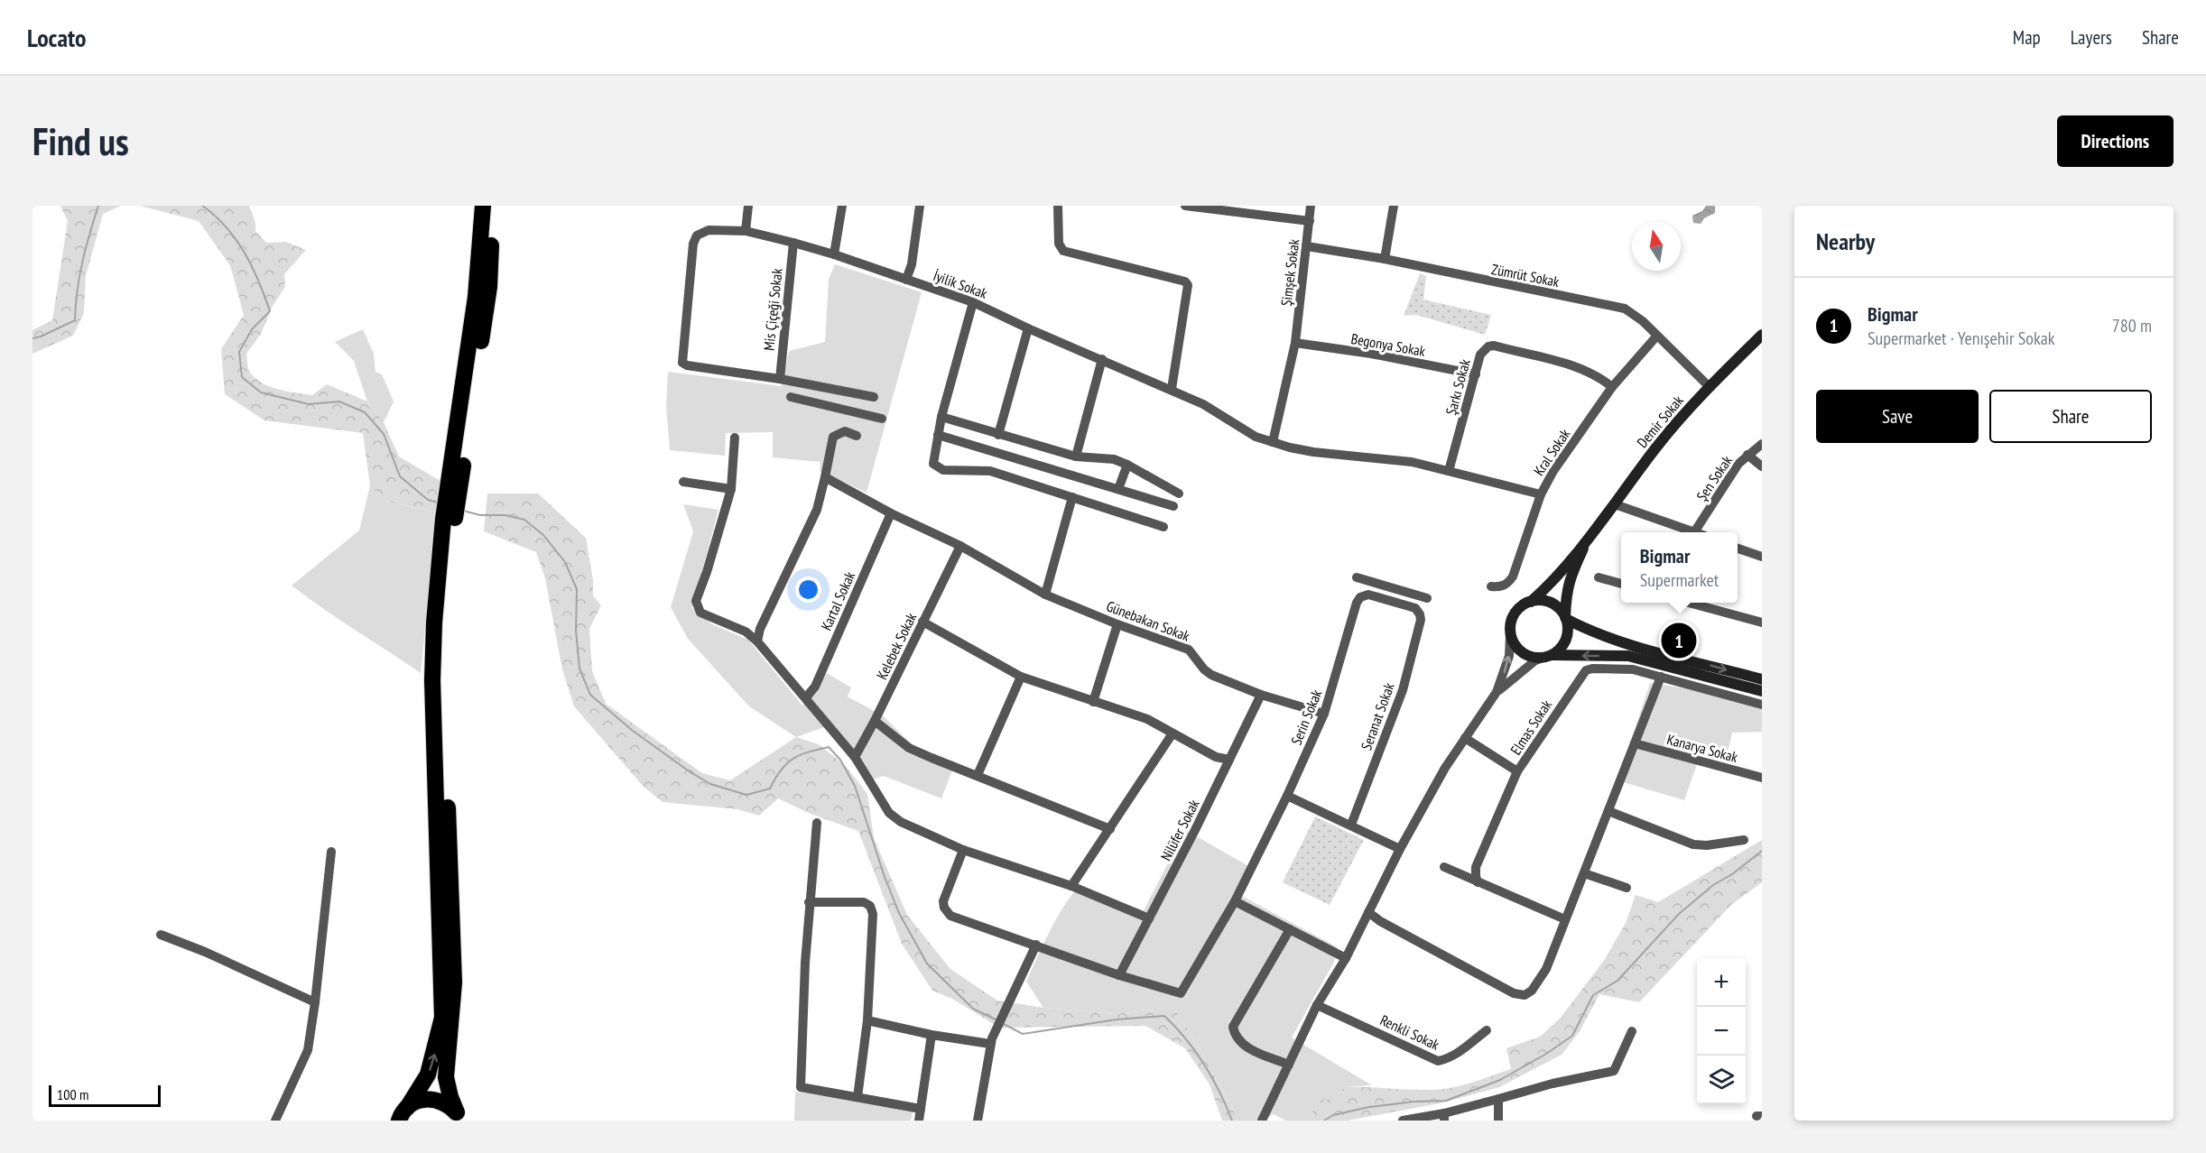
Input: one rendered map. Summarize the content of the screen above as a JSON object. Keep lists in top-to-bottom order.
{
  "streets": {
    "street": [
      "Şimşek Sokak",
      "Zümrüt Sokak",
      "İyilik Sokak",
      "Mis Çiçeği Sokak",
      "Begonya Sokak",
      "Şarkı Sokak",
      "Demir Sokak",
      "Kral Sokak",
      "Şen Sokak",
      "Kartal Sokak",
      "Günebakan Sokak",
      "Kelebek Sokak",
      "Seranat Sokak",
      "Serin Sokak",
      "Elmas Sokak",
      "Kanarya Sokak",
      "Nilüfer Sokak",
      "Renkli Sokak"
    ]
  },
  "crossings": [
    ["Şimşek Sokak", "Zümrüt Sokak"],
    ["Şimşek Sokak", "İyilik Sokak"],
    ["Şimşek Sokak", "Begonya Sokak"],
    ["Zümrüt Sokak", "Demir Sokak"],
    ["Zümrüt Sokak", "Kral Sokak"],
    ["İyilik Sokak", "Mis Çiçeği Sokak"],
    ["İyilik Sokak", "Şarkı Sokak"],
    ["İyilik Sokak", "Kral Sokak"],
    ["Begonya Sokak", "Şarkı Sokak"],
    ["Şarkı Sokak", "Kral Sokak"],
    ["Kartal Sokak", "Günebakan Sokak"],
    ["Günebakan Sokak", "Kelebek Sokak"],
    ["Günebakan Sokak", "Serin Sokak"],
    ["Günebakan Sokak", "Nilüfer Sokak"],
    ["Seranat Sokak", "Serin Sokak"],
    ["Serin Sokak", "Nilüfer Sokak"]
  ],
  "scale_bar": "100 m",
  "north": "top",
  "page": {
    "header": "Locato",
    "nav": ["Map", "Layers", "Share"],
    "buttons": [
      "Directions",
      ["Save", "Share"]
    ],
    "title": "Find us",
    "heading": "Nearby",
    "list": [
      {
        "mark": "1",
        "name": "Bigmar",
        "note": "Supermarket · Yenışehir Sokak",
        "value": "780 m"
      }
    ],
    "popup": ["Bigmar", "Supermarket"],
    "pins": "1",
    "map_buttons": ["+", "−"],
    "scale": "100 m"
  }
}
